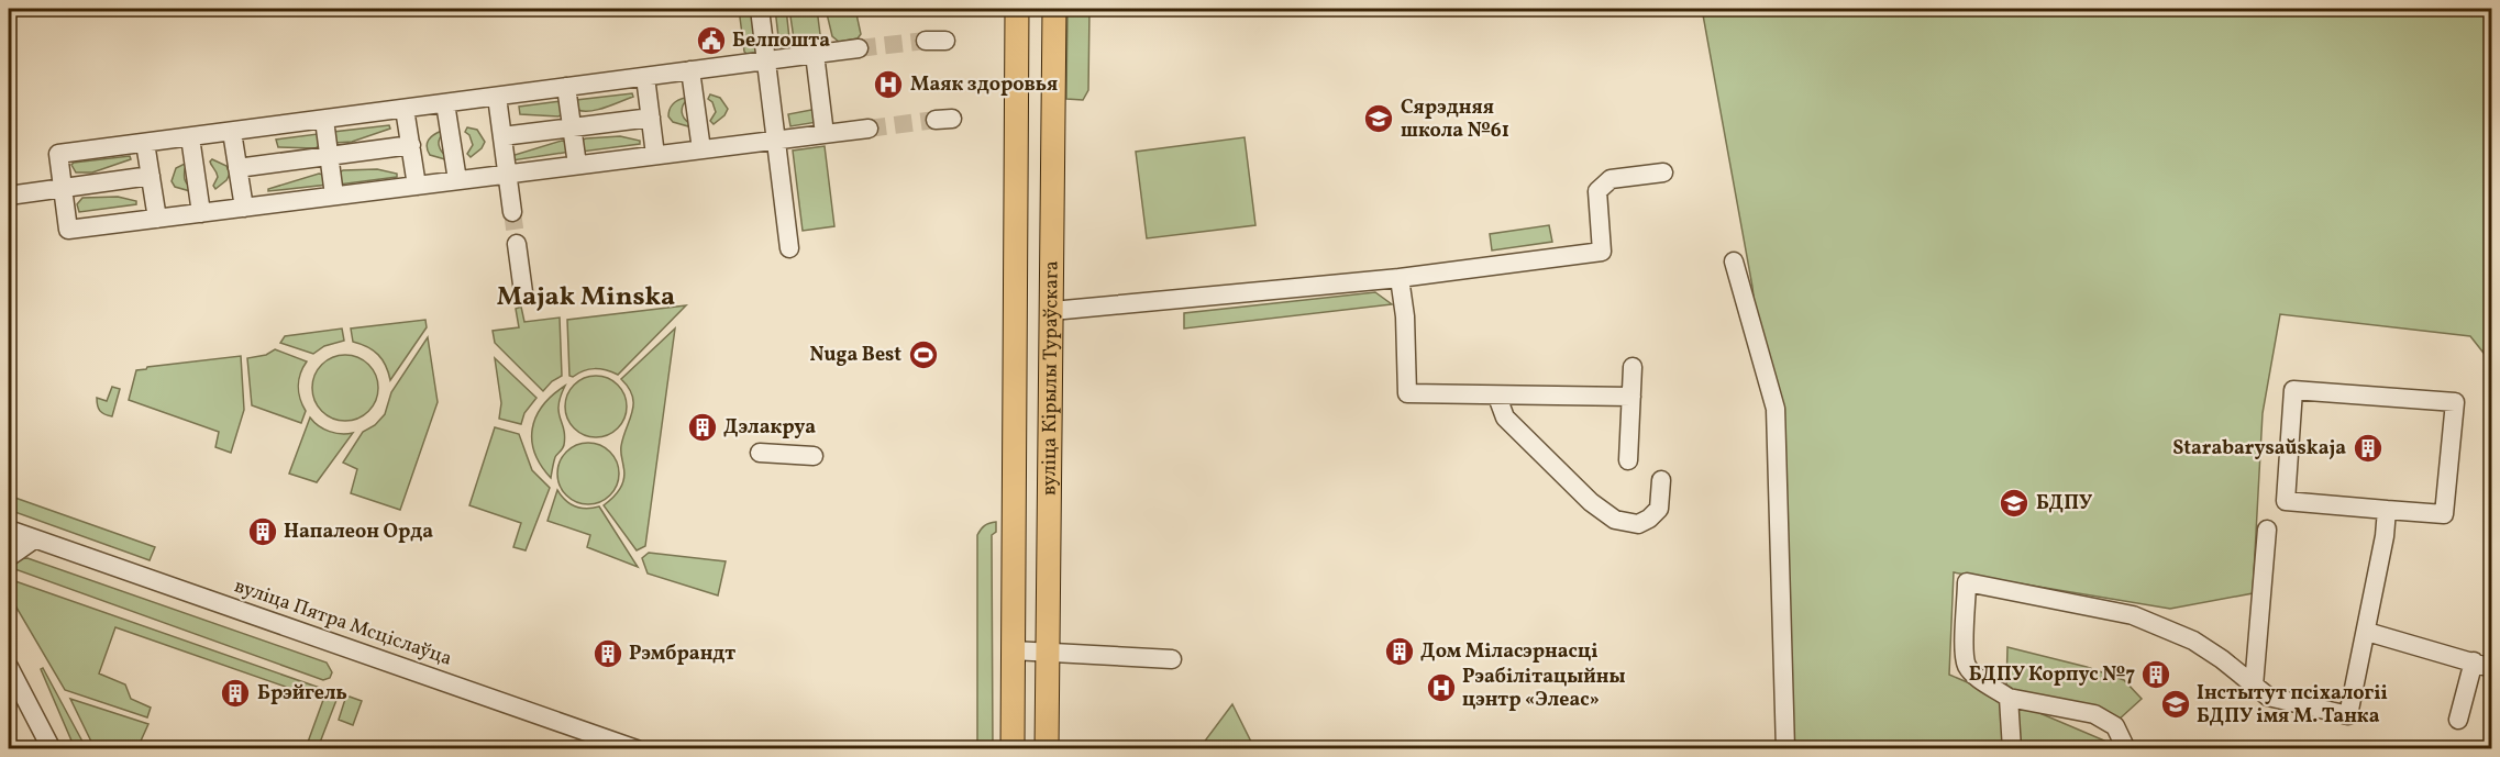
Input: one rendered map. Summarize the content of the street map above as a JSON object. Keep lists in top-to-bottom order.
{
  "streets": {
    "main road": ["вуліца Кірылы Тураўскага"],
    "street": ["вуліца Пятра Мсціслаўца"]
  },
  "districts": ["Majak Minska"],
  "places": {
    "public building": ["Белпошта"],
    "hospital": ["Маяк здоровья", "Рэабілітацыйны цэнтр «Элеас»"],
    "school or university": ["Сярэдняя школа №61", "БДПУ", "Інстытут псіхалогіі БДПУ імя М. Танка"],
    "sports": ["Nuga Best"],
    "building": [
      "Дэлакруа",
      "Starabarysaŭskaja",
      "Напалеон Орда",
      "Дом Міласэрнасці",
      "Рэмбрандт",
      "БДПУ Корпус №7",
      "Брэйгель"
    ]
  }
}
